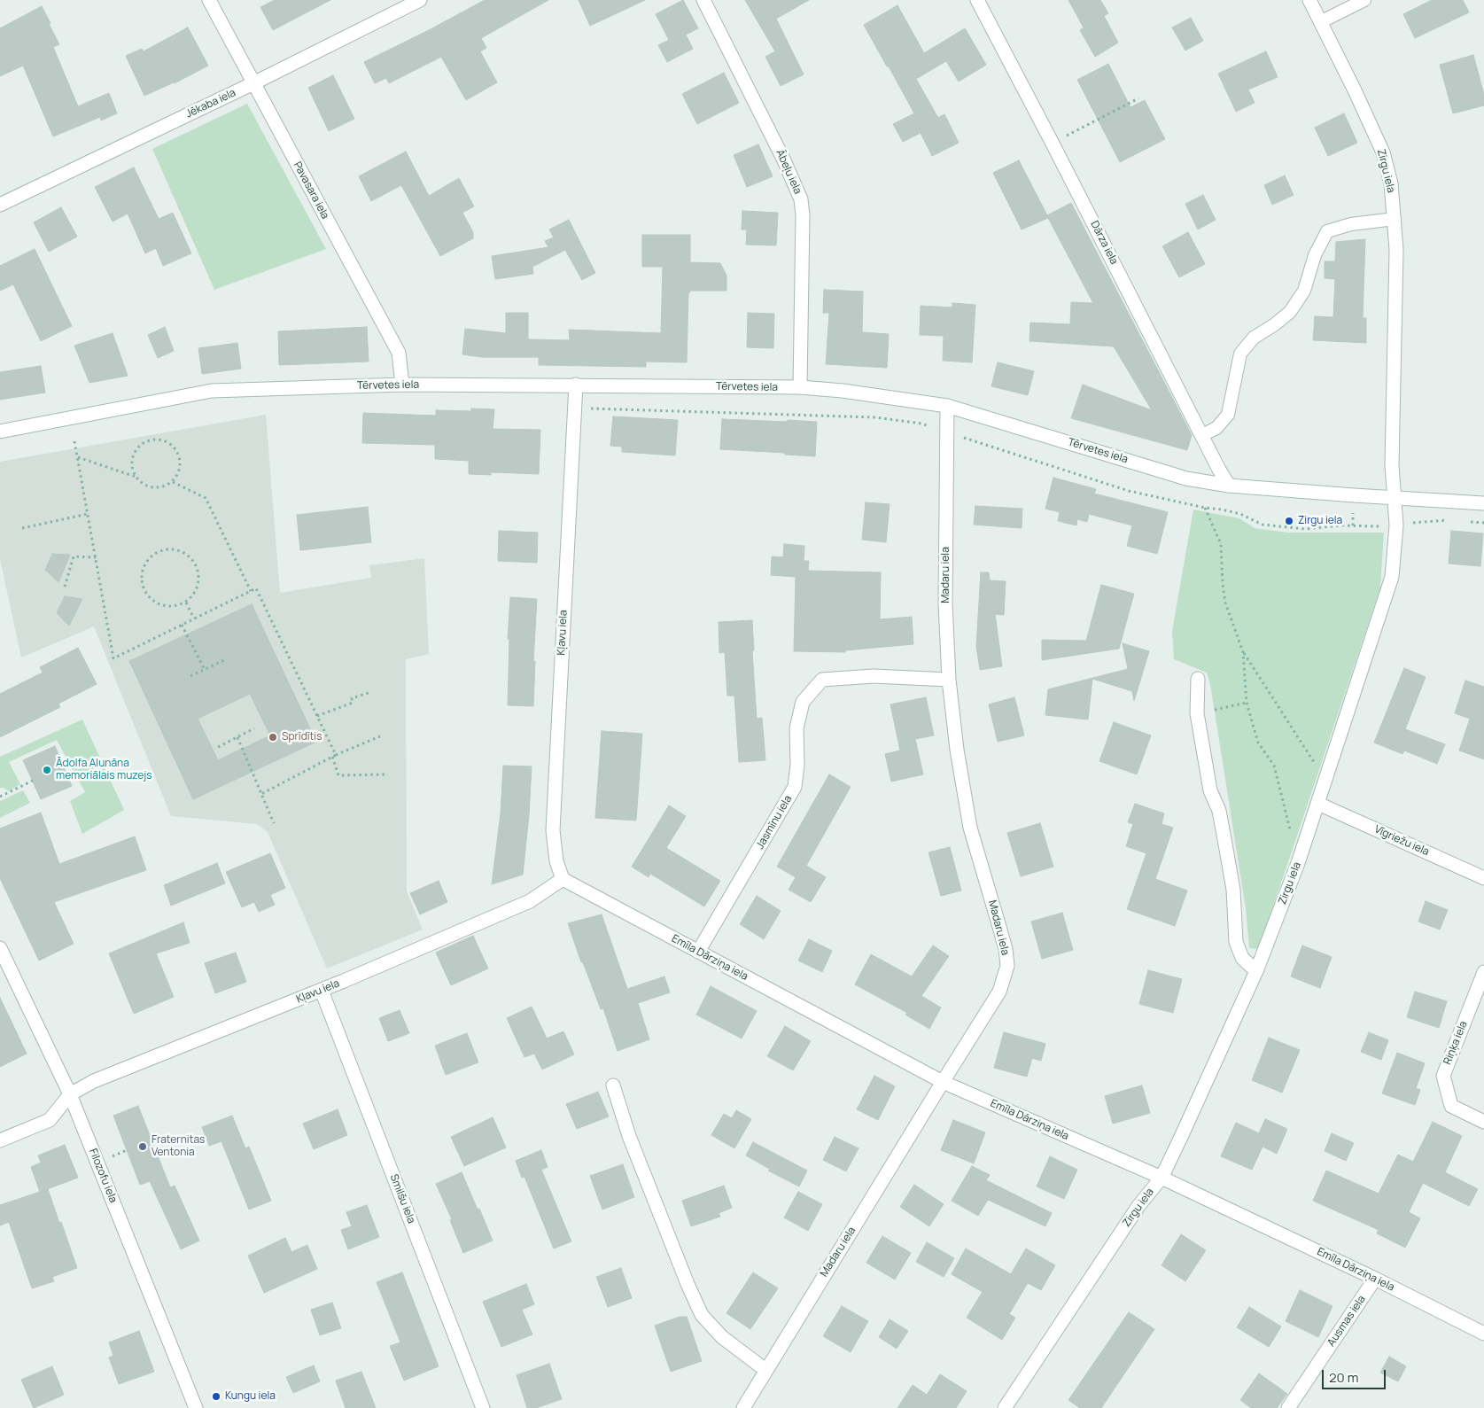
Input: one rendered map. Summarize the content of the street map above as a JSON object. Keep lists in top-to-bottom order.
{
  "streets": {
    "street": [
      "Jēkaba iela",
      "Zirgu iela",
      "Ābeļu iela",
      "Pavasara iela",
      "Dārza iela",
      "Tērvetes iela",
      "Madaru iela",
      "Kļavu iela",
      "Jasmīnu iela",
      "Vīgriežu iela",
      "Emīla Dārziņa iela",
      "Riņķa iela",
      "Filozofu iela",
      "Smilšu iela",
      "Ausmas iela"
    ]
  },
  "crossings": [
    ["Jēkaba iela", "Pavasara iela"],
    ["Zirgu iela", "Tērvetes iela"],
    ["Zirgu iela", "Vīgriežu iela"],
    ["Zirgu iela", "Emīla Dārziņa iela"],
    ["Ābeļu iela", "Tērvetes iela"],
    ["Pavasara iela", "Tērvetes iela"],
    ["Dārza iela", "Tērvetes iela"],
    ["Tērvetes iela", "Madaru iela"],
    ["Tērvetes iela", "Kļavu iela"],
    ["Madaru iela", "Jasmīnu iela"],
    ["Madaru iela", "Emīla Dārziņa iela"],
    ["Kļavu iela", "Emīla Dārziņa iela"],
    ["Kļavu iela", "Filozofu iela"],
    ["Kļavu iela", "Smilšu iela"],
    ["Jasmīnu iela", "Emīla Dārziņa iela"],
    ["Emīla Dārziņa iela", "Ausmas iela"]
  ],
  "places": [
    "Zirgu iela",
    "Sprīdītis",
    "Ādolfa Alunāna memoriālais muzejs",
    "Fraternitas Ventonia",
    "Kungu iela"
  ],
  "scale_bar": "20 m"
}
